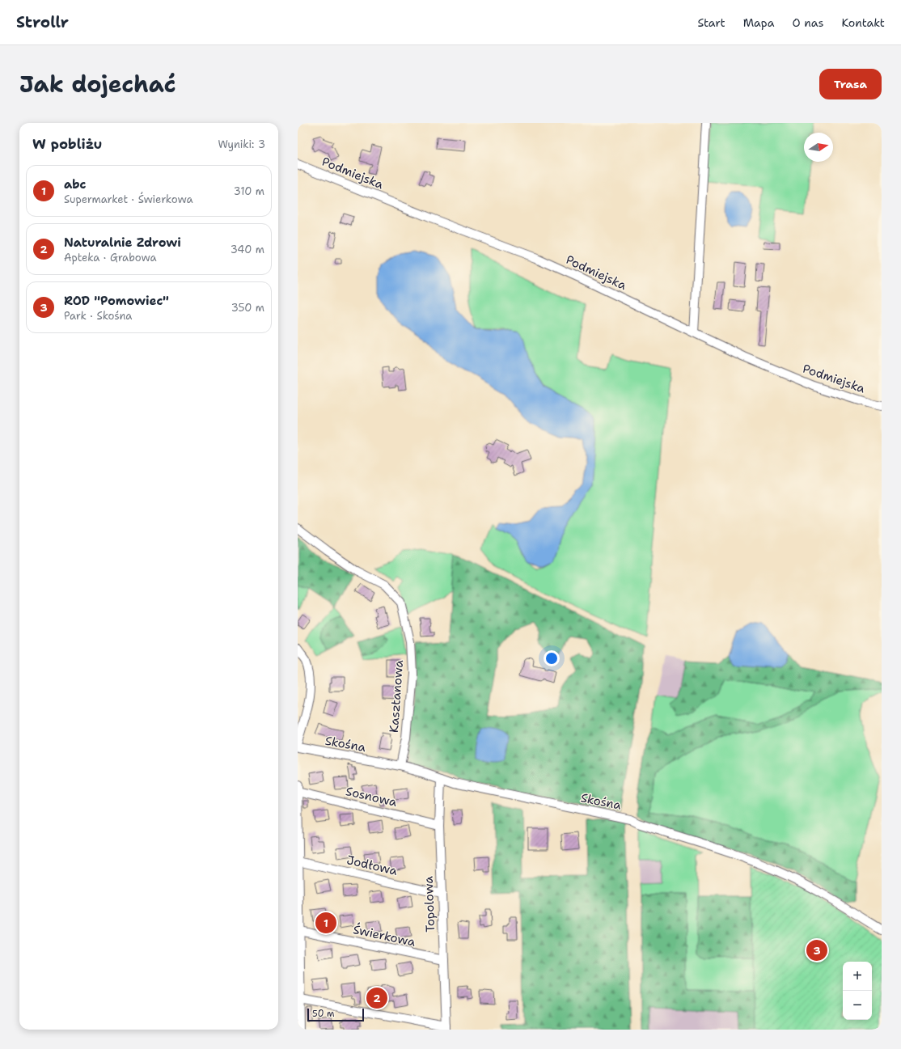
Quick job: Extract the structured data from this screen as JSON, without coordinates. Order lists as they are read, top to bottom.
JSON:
{
  "streets": {
    "street": [
      "Podmiejska",
      "Kasztanowa",
      "Skośna",
      "Sosnowa",
      "Jodłowa",
      "Topolowa",
      "Świerkowa"
    ]
  },
  "crossings": [
    ["Kasztanowa", "Skośna"],
    ["Skośna", "Topolowa"],
    ["Sosnowa", "Topolowa"],
    ["Jodłowa", "Topolowa"],
    ["Topolowa", "Świerkowa"]
  ],
  "scale_bar": "50 m",
  "north": "right",
  "page": {
    "header": "Strollr",
    "nav": [
      "Start",
      "Mapa",
      "O nas",
      "Kontakt"
    ],
    "title": "Jak dojechać",
    "buttons": "Trasa",
    "heading": ["W pobliżu", "Wyniki: 3"],
    "list": [
      {
        "mark": "1",
        "name": "abc",
        "note": "Supermarket · Świerkowa",
        "value": "310 m"
      },
      {
        "mark": "2",
        "name": "Naturalnie Zdrowi",
        "note": "Apteka · Grabowa",
        "value": "340 m"
      },
      {
        "mark": "3",
        "name": "ROD \"Pomowiec\"",
        "note": "Park · Skośna",
        "value": "350 m"
      }
    ],
    "pins": ["1", "3", "2"],
    "map_buttons": ["+", "−"],
    "scale": "50 m"
  }
}
